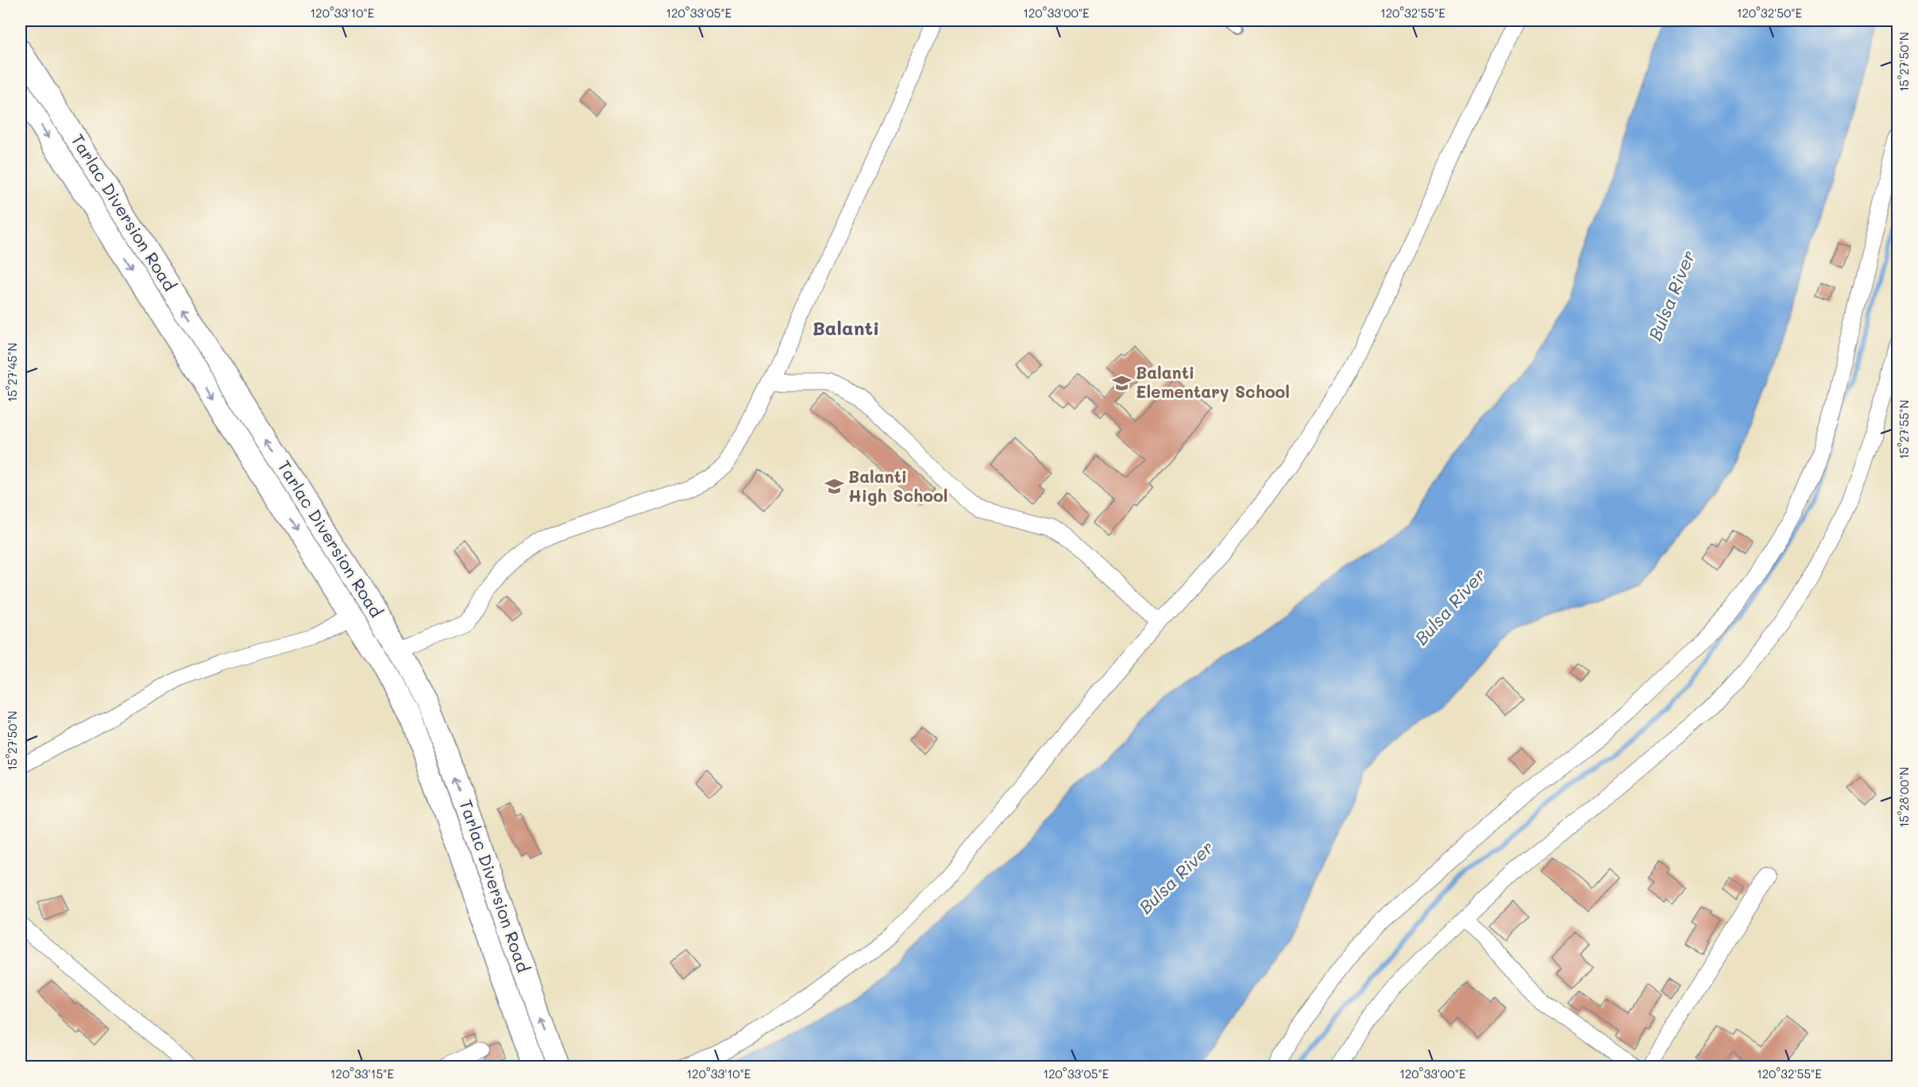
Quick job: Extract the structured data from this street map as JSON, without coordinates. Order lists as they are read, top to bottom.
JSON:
{
  "streets": {
    "main road": ["Tarlac Diversion Road"]
  },
  "districts": ["Balanti"],
  "water": ["Bulsa River"],
  "places": {
    "school or university": ["Balanti Elementary School", "Balanti High School"]
  },
  "coordinates": [
    "120°33'10\"E",
    "120°33'05\"E",
    "120°33'00\"E",
    "120°32'55\"E",
    "120°32'50\"E",
    "15°27'50\"N",
    "15°27'45\"N",
    "15°27'55\"N",
    "15°28'00\"N",
    "120°33'15\"E"
  ]
}
